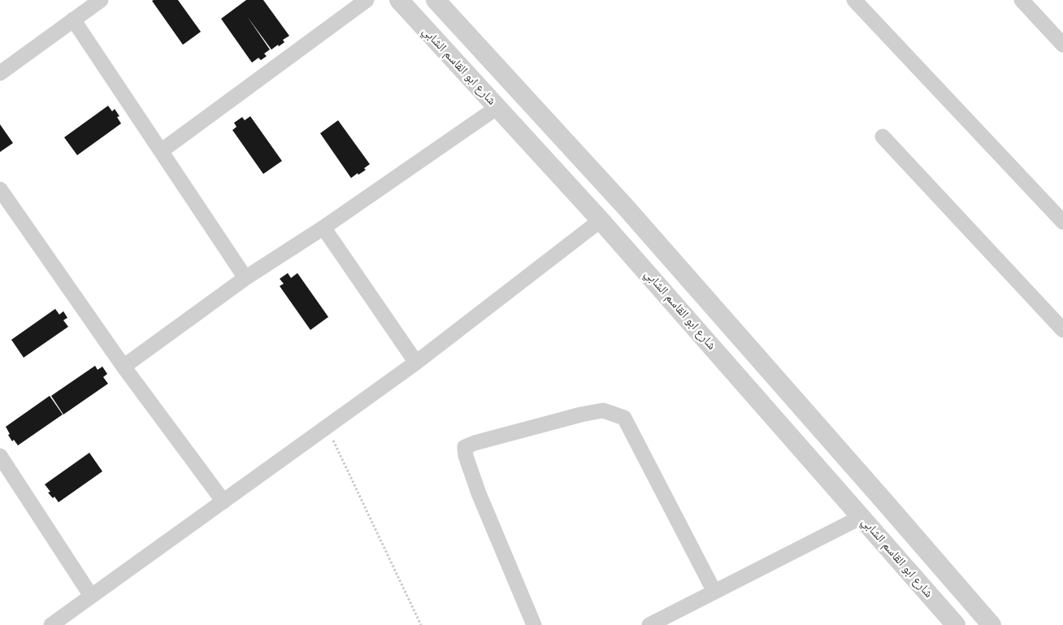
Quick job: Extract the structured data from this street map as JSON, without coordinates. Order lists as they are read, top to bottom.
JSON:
{
  "streets": {
    "street": ["شارع ابو القاسم الشابي"]
  }
}
